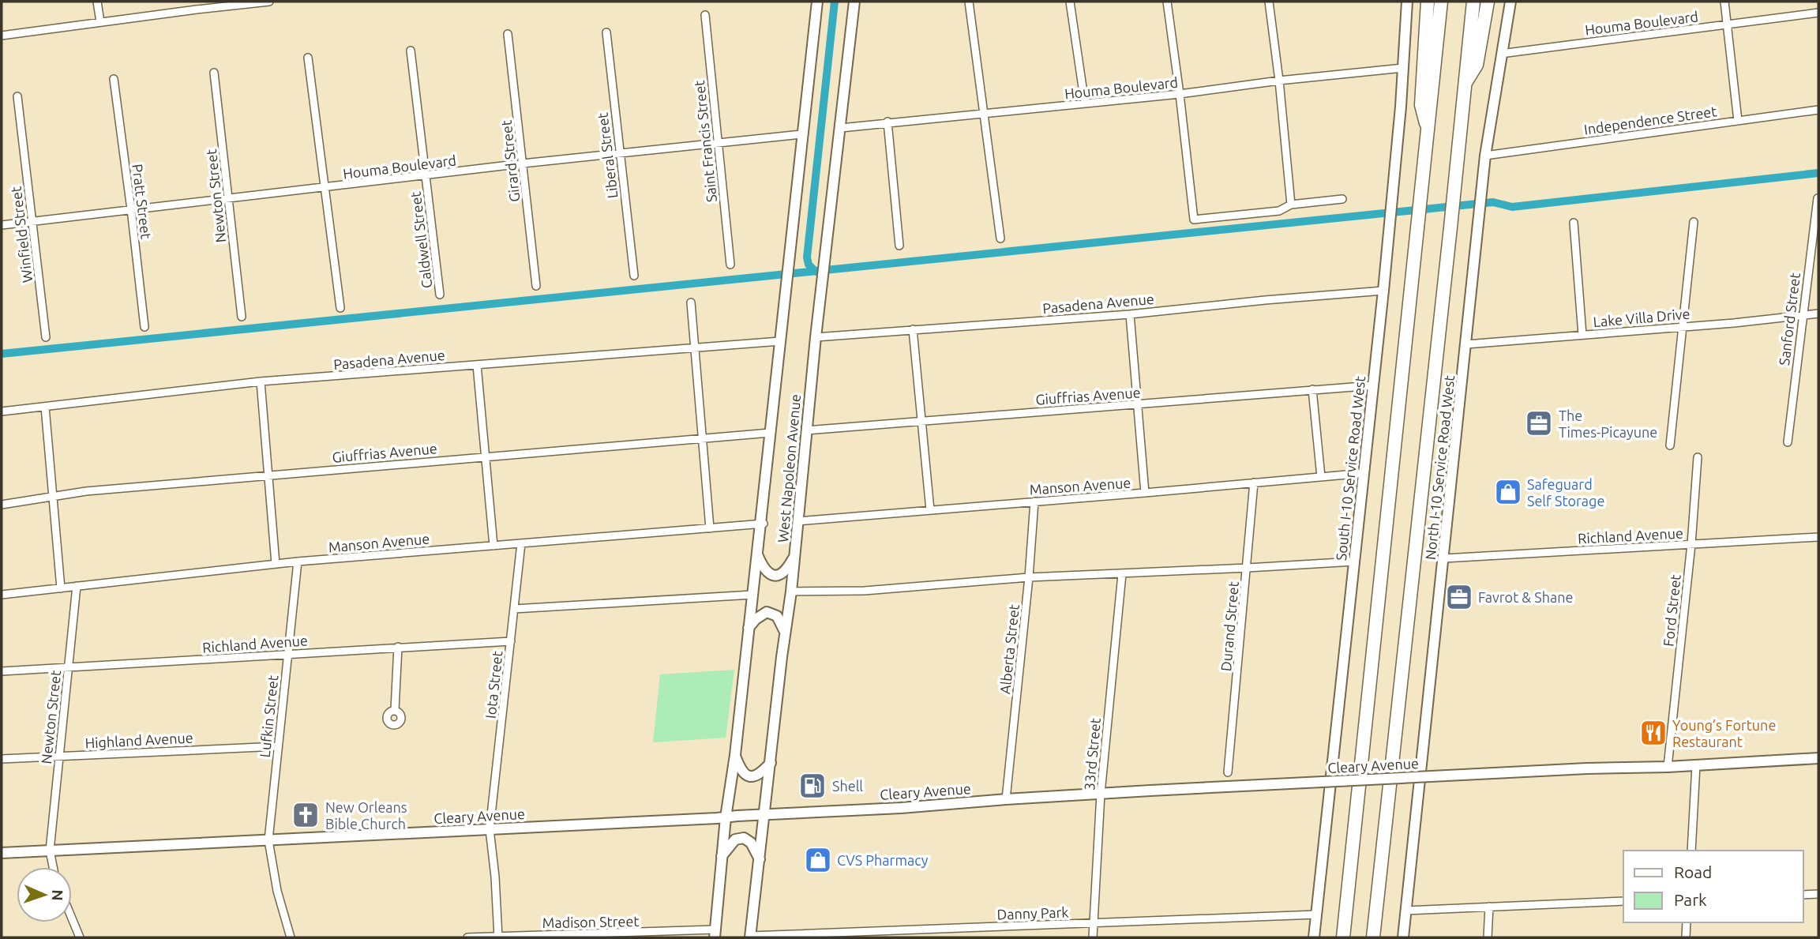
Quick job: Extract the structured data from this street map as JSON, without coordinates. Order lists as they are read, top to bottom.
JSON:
{
  "streets": {
    "street": [
      "Houma Boulevard",
      "Independence Street",
      "Saint Francis Street",
      "Liberal Street",
      "Girard Street",
      "Newton Street",
      "Pratt Street",
      "Winfield Street",
      "Caldwell Street",
      "Pasadena Avenue",
      "Lake Villa Drive",
      "Sanford Street",
      "Giuffrias Avenue",
      "North I-10 Service Road West",
      "West Napoleon Avenue",
      "South I-10 Service Road West",
      "Manson Avenue",
      "Richland Avenue",
      "Ford Street",
      "Durand Street",
      "Alberta Street",
      "Iota Street",
      "Lufkin Street",
      "Highland Avenue",
      "33rd Street",
      "Cleary Avenue",
      "Danny Park",
      "Madison Street"
    ]
  },
  "crossings": [
    ["Houma Boulevard", "Saint Francis Street"],
    ["Houma Boulevard", "Liberal Street"],
    ["Houma Boulevard", "Girard Street"],
    ["Houma Boulevard", "Newton Street"],
    ["Houma Boulevard", "Pratt Street"],
    ["Houma Boulevard", "Winfield Street"],
    ["Houma Boulevard", "Caldwell Street"],
    ["Houma Boulevard", "North I-10 Service Road West"],
    ["Houma Boulevard", "West Napoleon Avenue"],
    ["Houma Boulevard", "South I-10 Service Road West"],
    ["Independence Street", "North I-10 Service Road West"],
    ["Newton Street", "Manson Avenue"],
    ["Newton Street", "Richland Avenue"],
    ["Newton Street", "Highland Avenue"],
    ["Newton Street", "Cleary Avenue"],
    ["Pasadena Avenue", "West Napoleon Avenue"],
    ["Pasadena Avenue", "South I-10 Service Road West"],
    ["Lake Villa Drive", "Sanford Street"],
    ["Lake Villa Drive", "North I-10 Service Road West"],
    ["Giuffrias Avenue", "West Napoleon Avenue"],
    ["Giuffrias Avenue", "South I-10 Service Road West"],
    ["North I-10 Service Road West", "Richland Avenue"],
    ["West Napoleon Avenue", "Manson Avenue"],
    ["West Napoleon Avenue", "Cleary Avenue"],
    ["West Napoleon Avenue", "Danny Park"],
    ["West Napoleon Avenue", "Madison Street"],
    ["South I-10 Service Road West", "Manson Avenue"],
    ["South I-10 Service Road West", "Danny Park"],
    ["Manson Avenue", "Durand Street"],
    ["Manson Avenue", "Alberta Street"],
    ["Manson Avenue", "Iota Street"],
    ["Manson Avenue", "Lufkin Street"],
    ["Richland Avenue", "Ford Street"],
    ["Richland Avenue", "Iota Street"],
    ["Richland Avenue", "Lufkin Street"],
    ["Ford Street", "Cleary Avenue"],
    ["Alberta Street", "Cleary Avenue"],
    ["Iota Street", "Cleary Avenue"],
    ["Iota Street", "Madison Street"],
    ["Lufkin Street", "Highland Avenue"],
    ["Lufkin Street", "Cleary Avenue"],
    ["33rd Street", "Cleary Avenue"],
    ["33rd Street", "Danny Park"]
  ],
  "places": {
    "office": ["The Times-Picayune", "Favrot & Shane"],
    "shop": ["Safeguard Self Storage", "CVS Pharmacy"],
    "restaurant": ["Young’s Fortune Restaurant"],
    "fuel station": ["Shell"],
    "church": ["New Orleans Bible Church"]
  },
  "legend": ["Road", "Park"],
  "north": "right"
}
